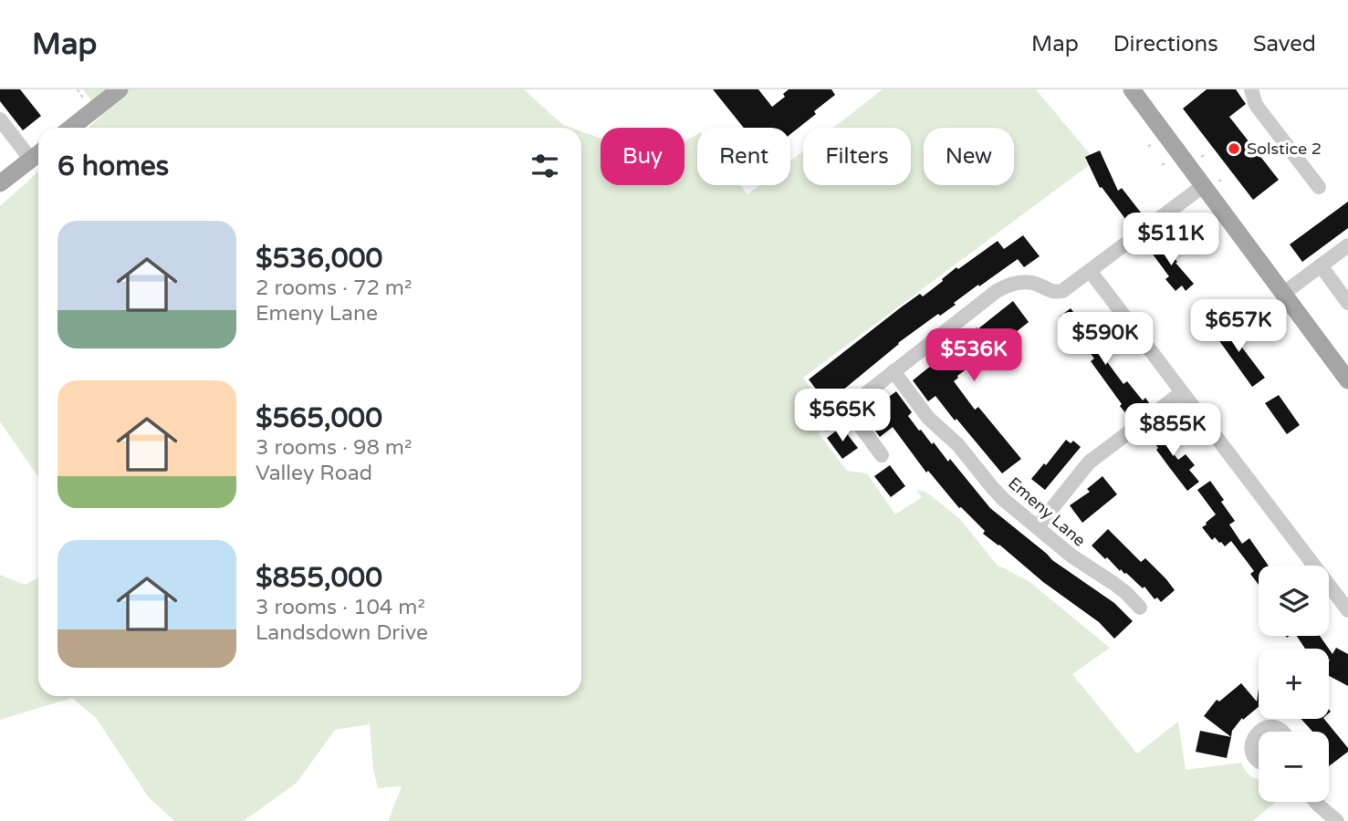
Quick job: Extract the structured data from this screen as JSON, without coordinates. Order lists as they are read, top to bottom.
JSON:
{
  "streets": {
    "street": ["Emeny Lane"]
  },
  "places": ["Solstice 2"],
  "page": {
    "header": "Map",
    "nav": ["Map", "Directions", "Saved"],
    "chip": [
      "Buy",
      "Rent",
      "Filters",
      "New"
    ],
    "heading": "6 homes",
    "list": [
      {
        "name": "$536,000",
        "note": "2 rooms · 72 m² · Emeny Lane"
      },
      {
        "name": "$565,000",
        "note": "3 rooms · 98 m² · Valley Road"
      },
      {
        "name": "$855,000",
        "note": "3 rooms · 104 m² · Landsdown Drive"
      }
    ],
    "price": [
      "$511K",
      "$657K",
      "$590K",
      "$536K",
      "$565K",
      "$855K"
    ],
    "map_buttons": ["+", "−"]
  }
}
